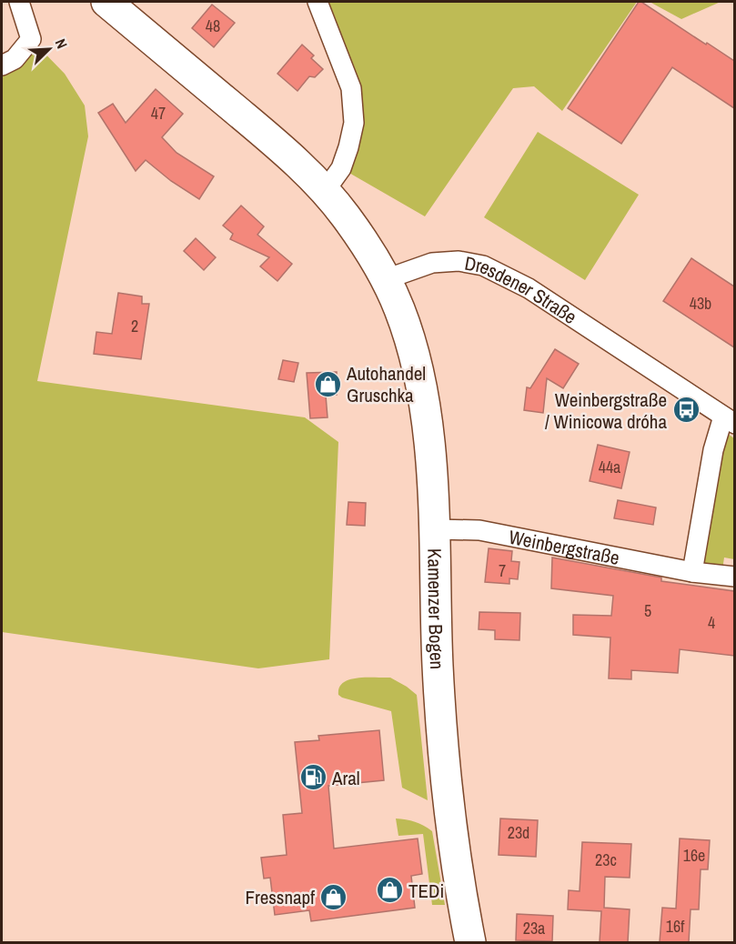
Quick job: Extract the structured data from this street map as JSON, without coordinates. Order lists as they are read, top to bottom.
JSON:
{
  "streets": {
    "main road": ["Kamenzer Bogen"],
    "street": ["Dresdener Straße", "Weinbergstraße"]
  },
  "crossings": [
    ["Dresdener Straße", "Kamenzer Bogen"],
    ["Weinbergstraße", "Kamenzer Bogen"]
  ],
  "places": {
    "shop": ["Autohandel Gruschka", "TEDi", "Fressnapf"],
    "bus stop": ["Weinbergstraße / Winicowa dróha"],
    "fuel station": ["Aral"]
  },
  "house_numbers": [
    "48",
    "47",
    "43b",
    "2",
    "44a",
    "7",
    "5",
    "4",
    "23d",
    "16e",
    "23c",
    "16f",
    "23a"
  ],
  "north": "top right"
}
